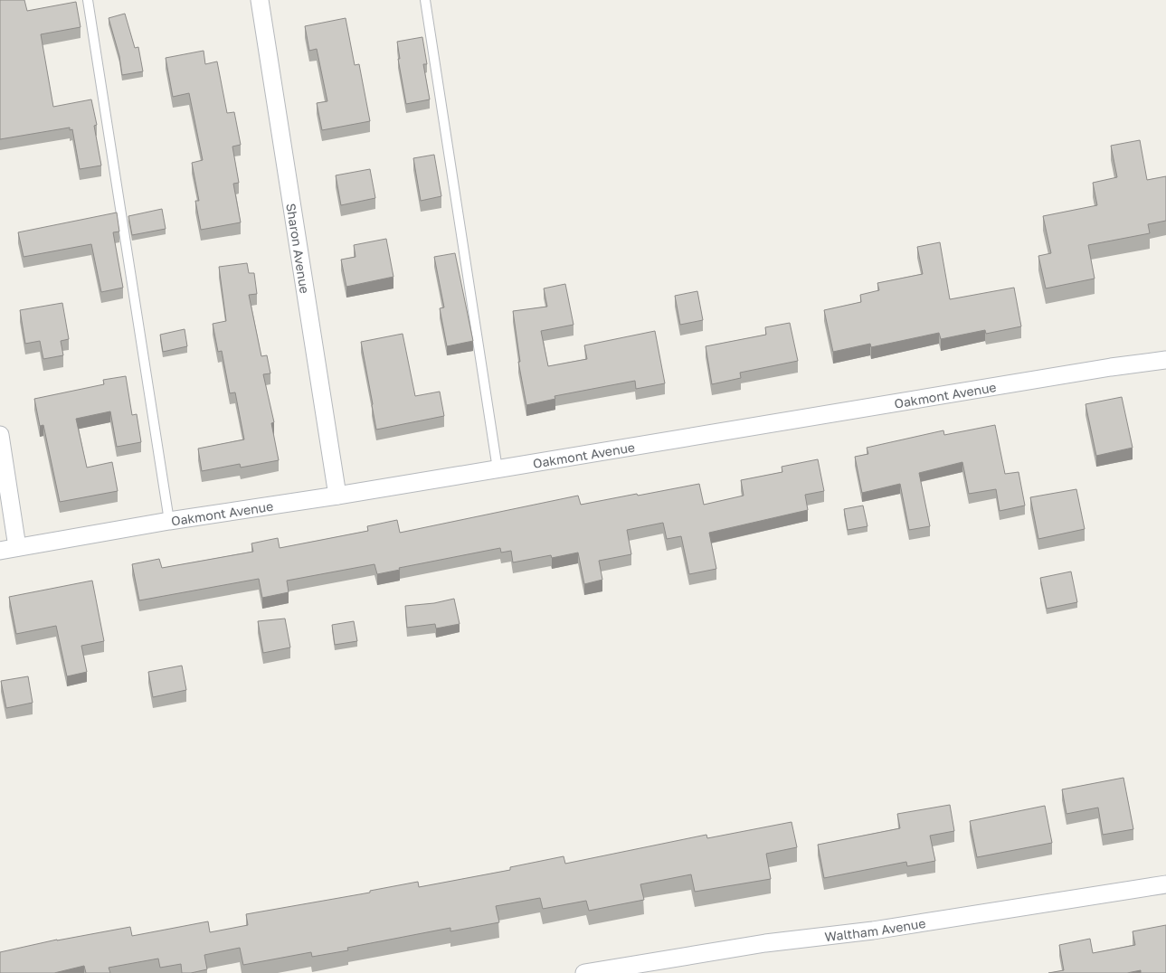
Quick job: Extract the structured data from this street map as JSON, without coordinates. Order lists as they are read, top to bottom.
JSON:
{
  "streets": {
    "street": ["Sharon Avenue", "Oakmont Avenue", "Waltham Avenue"]
  },
  "crossings": [
    ["Sharon Avenue", "Oakmont Avenue"]
  ]
}
